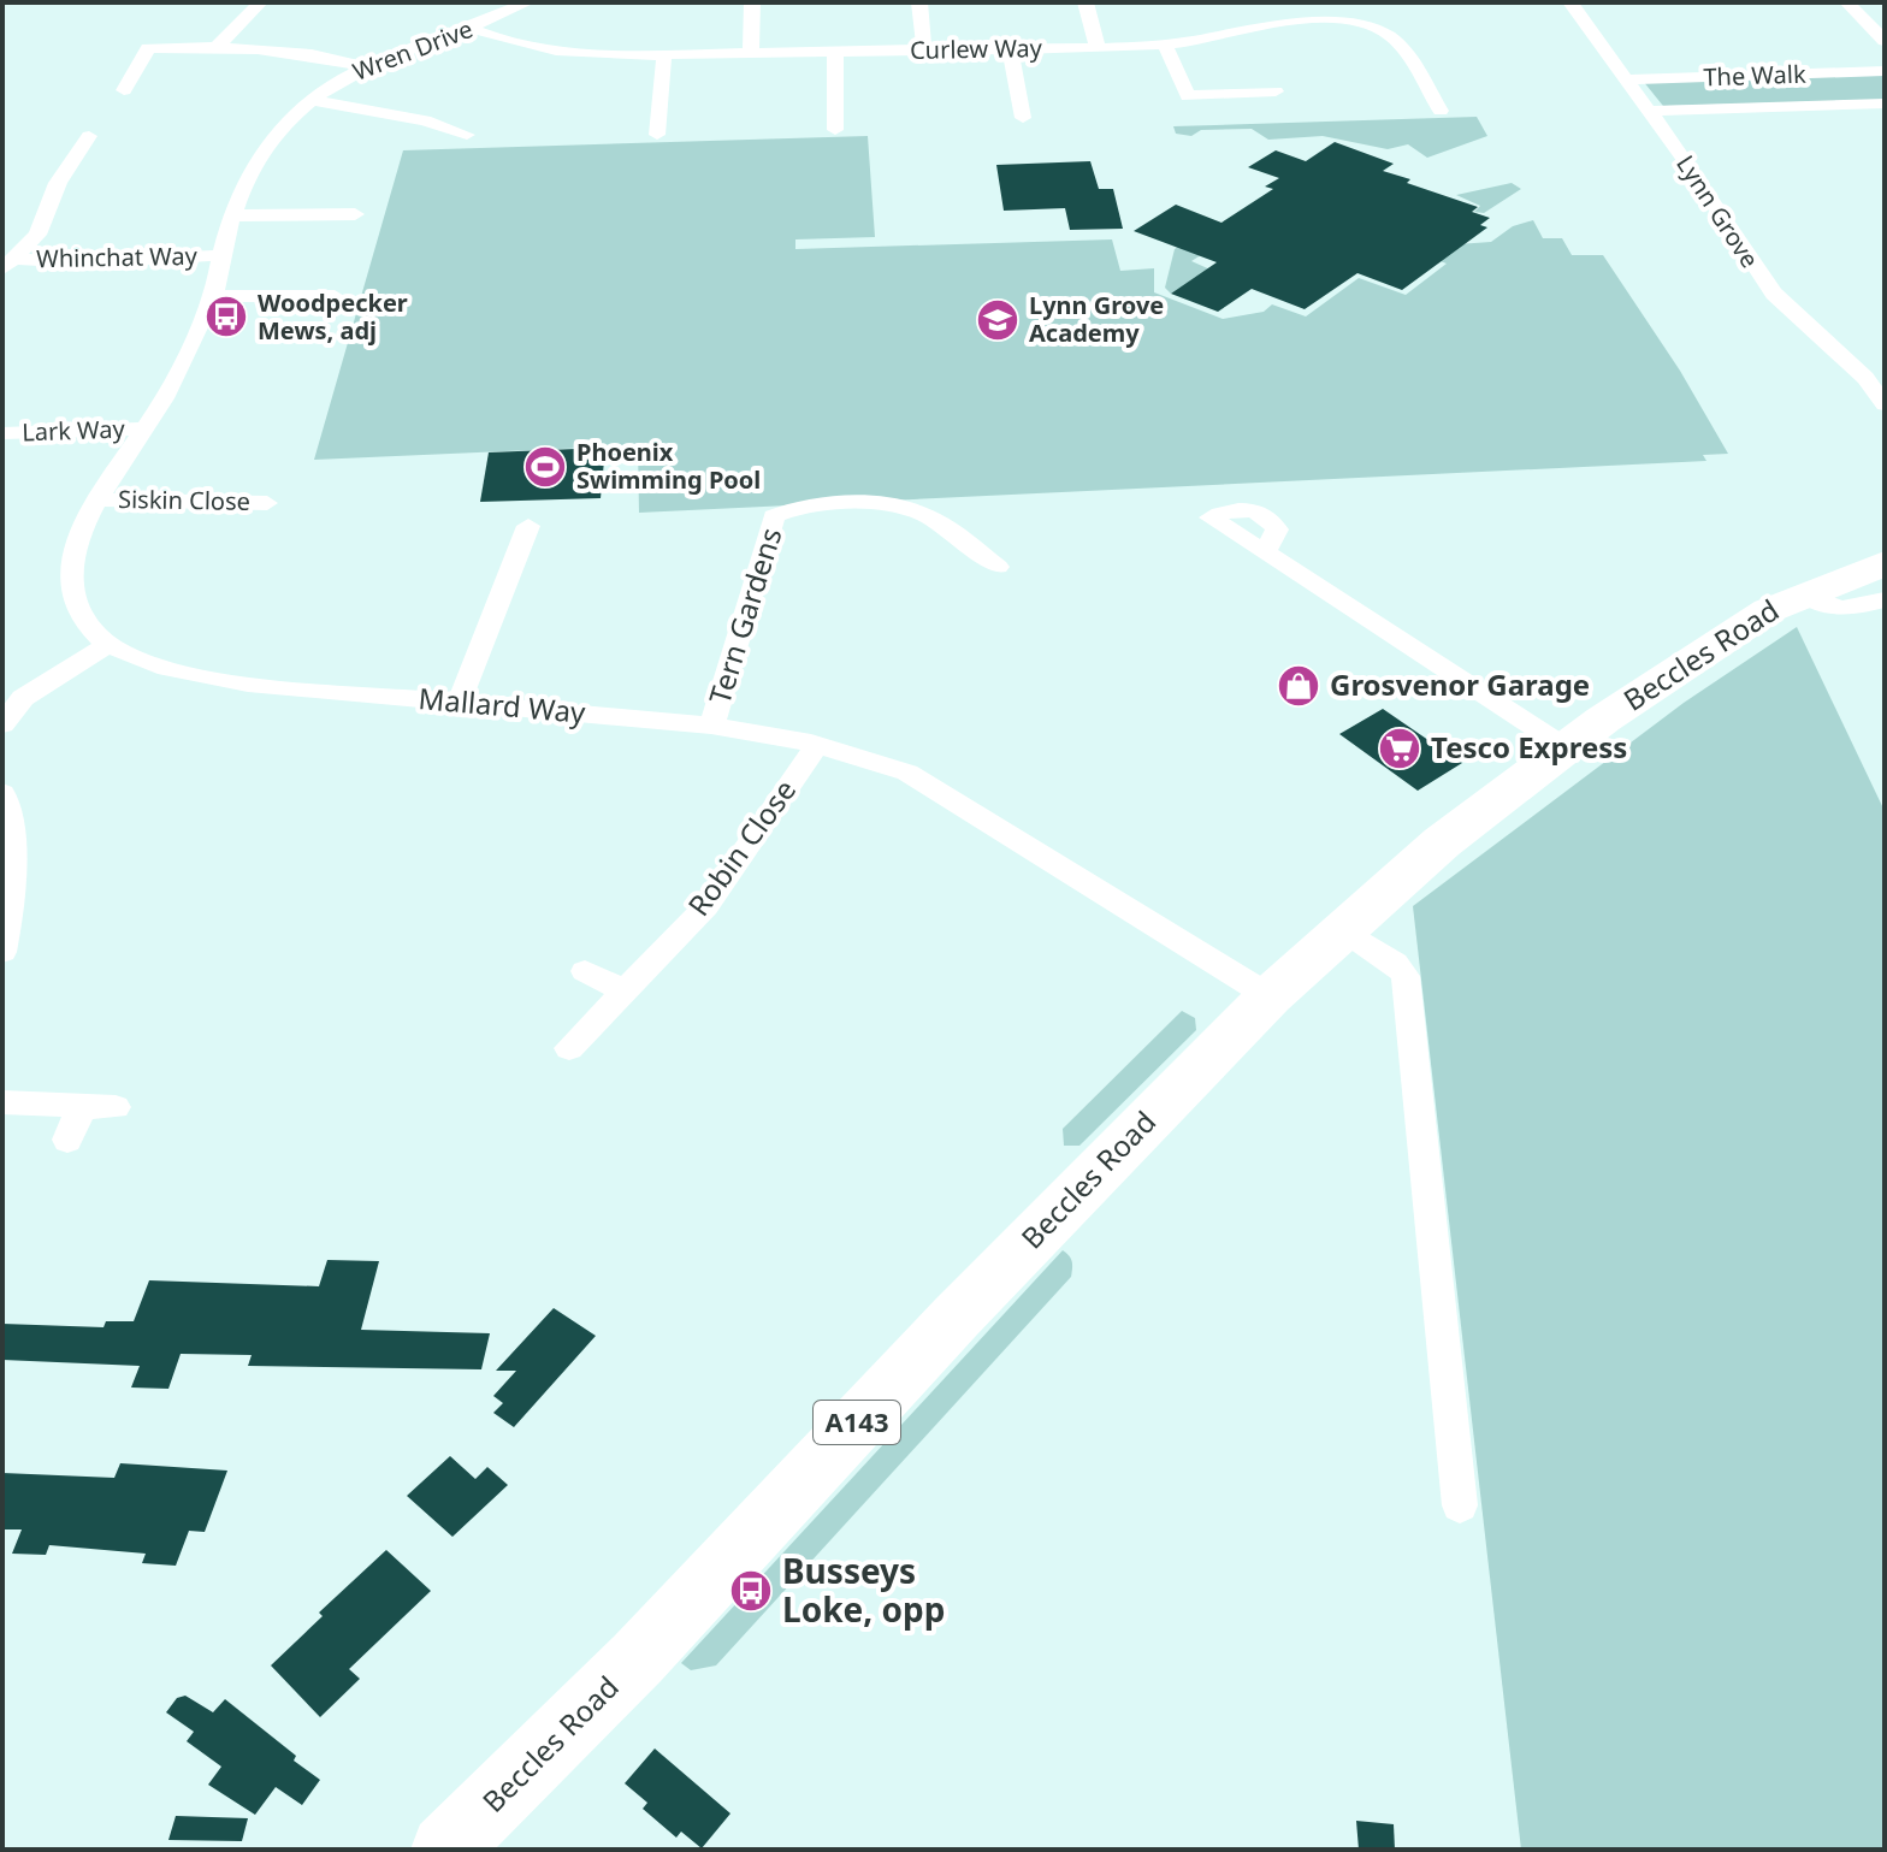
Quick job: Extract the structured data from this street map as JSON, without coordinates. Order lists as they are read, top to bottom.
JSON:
{
  "streets": {
    "highway": ["Beccles Road", "A143"],
    "street": [
      "Curlew Way",
      "Wren Drive",
      "The Walk",
      "Lynn Grove",
      "Whinchat Way",
      "Lark Way",
      "Siskin Close",
      "Tern Gardens",
      "Mallard Way",
      "Robin Close"
    ]
  },
  "crossings": [
    ["Curlew Way", "Wren Drive"],
    ["Wren Drive", "Whinchat Way"],
    ["Wren Drive", "Mallard Way"],
    ["The Walk", "Lynn Grove"],
    ["Whinchat Way", "Mallard Way"],
    ["Lark Way", "Mallard Way"],
    ["Siskin Close", "Mallard Way"],
    ["Tern Gardens", "Mallard Way"],
    ["Beccles Road", "Mallard Way"],
    ["Mallard Way", "Robin Close"]
  ],
  "places": {
    "bus stop": ["Woodpecker Mews, adj", "Busseys Loke, opp"],
    "school or university": ["Lynn Grove Academy"],
    "sports": ["Phoenix Swimming Pool"],
    "shop": ["Grosvenor Garage"],
    "supermarket": ["Tesco Express"]
  }
}
